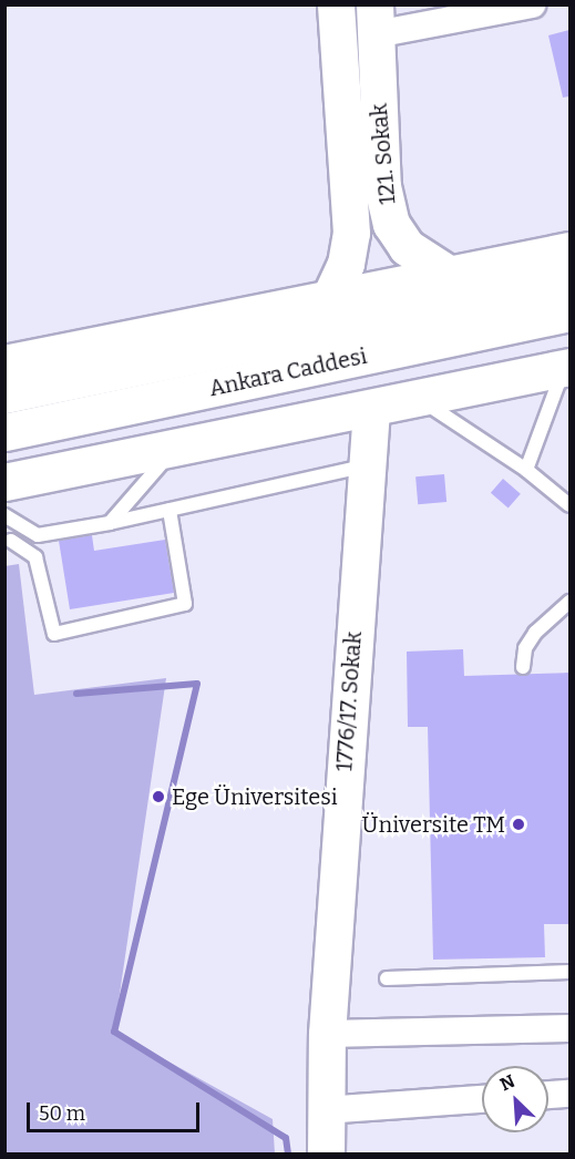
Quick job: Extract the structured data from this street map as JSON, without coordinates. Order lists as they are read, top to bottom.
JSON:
{
  "streets": {
    "main road": ["121. Sokak", "Ankara Caddesi", "1776/17. Sokak"]
  },
  "places": ["Ege Üniversitesi", "Üniversite TM"],
  "scale_bar": "50 m",
  "north": "top left"
}
